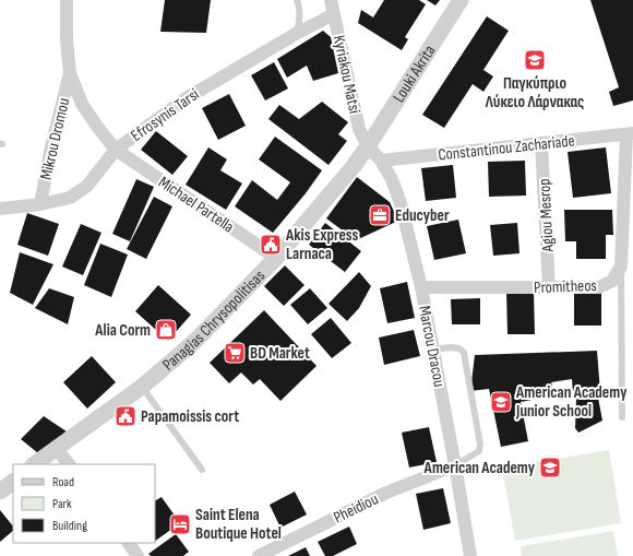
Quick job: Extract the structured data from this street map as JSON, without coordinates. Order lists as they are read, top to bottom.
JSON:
{
  "streets": {
    "street": [
      "Louki Akrita",
      "Kyriakou Matsi",
      "Efrosynis Tarsi",
      "Mikrou Dromou",
      "Constantinou Zachariade",
      "Michael Partella",
      "Agiou Mesrop",
      "Promitheos",
      "Panagias Chrysopolitisas",
      "Marcou Dracou",
      "Pheidiou"
    ]
  },
  "crossings": [
    ["Louki Akrita", "Kyriakou Matsi"],
    ["Louki Akrita", "Panagias Chrysopolitisas"],
    ["Louki Akrita", "Marcou Dracou"],
    ["Kyriakou Matsi", "Efrosynis Tarsi"],
    ["Kyriakou Matsi", "Panagias Chrysopolitisas"],
    ["Kyriakou Matsi", "Marcou Dracou"],
    ["Efrosynis Tarsi", "Mikrou Dromou"],
    ["Efrosynis Tarsi", "Michael Partella"],
    ["Mikrou Dromou", "Michael Partella"],
    ["Constantinou Zachariade", "Agiou Mesrop"],
    ["Constantinou Zachariade", "Marcou Dracou"],
    ["Michael Partella", "Panagias Chrysopolitisas"],
    ["Agiou Mesrop", "Promitheos"],
    ["Promitheos", "Marcou Dracou"],
    ["Panagias Chrysopolitisas", "Marcou Dracou"],
    ["Marcou Dracou", "Pheidiou"]
  ],
  "places": {
    "school or university": ["Παγκύπριο Λύκειο Λάρνακας", "American Academy Junior School", "American Academy"],
    "office": ["Educyber"],
    "public building": ["Akis Express Larnaca", "Papamoissis cort"],
    "shop": ["Alia Corm"],
    "supermarket": ["BD Market"],
    "hotel": ["Saint Elena Boutique Hotel"]
  },
  "legend": ["Road", "Park", "Building"]
}
